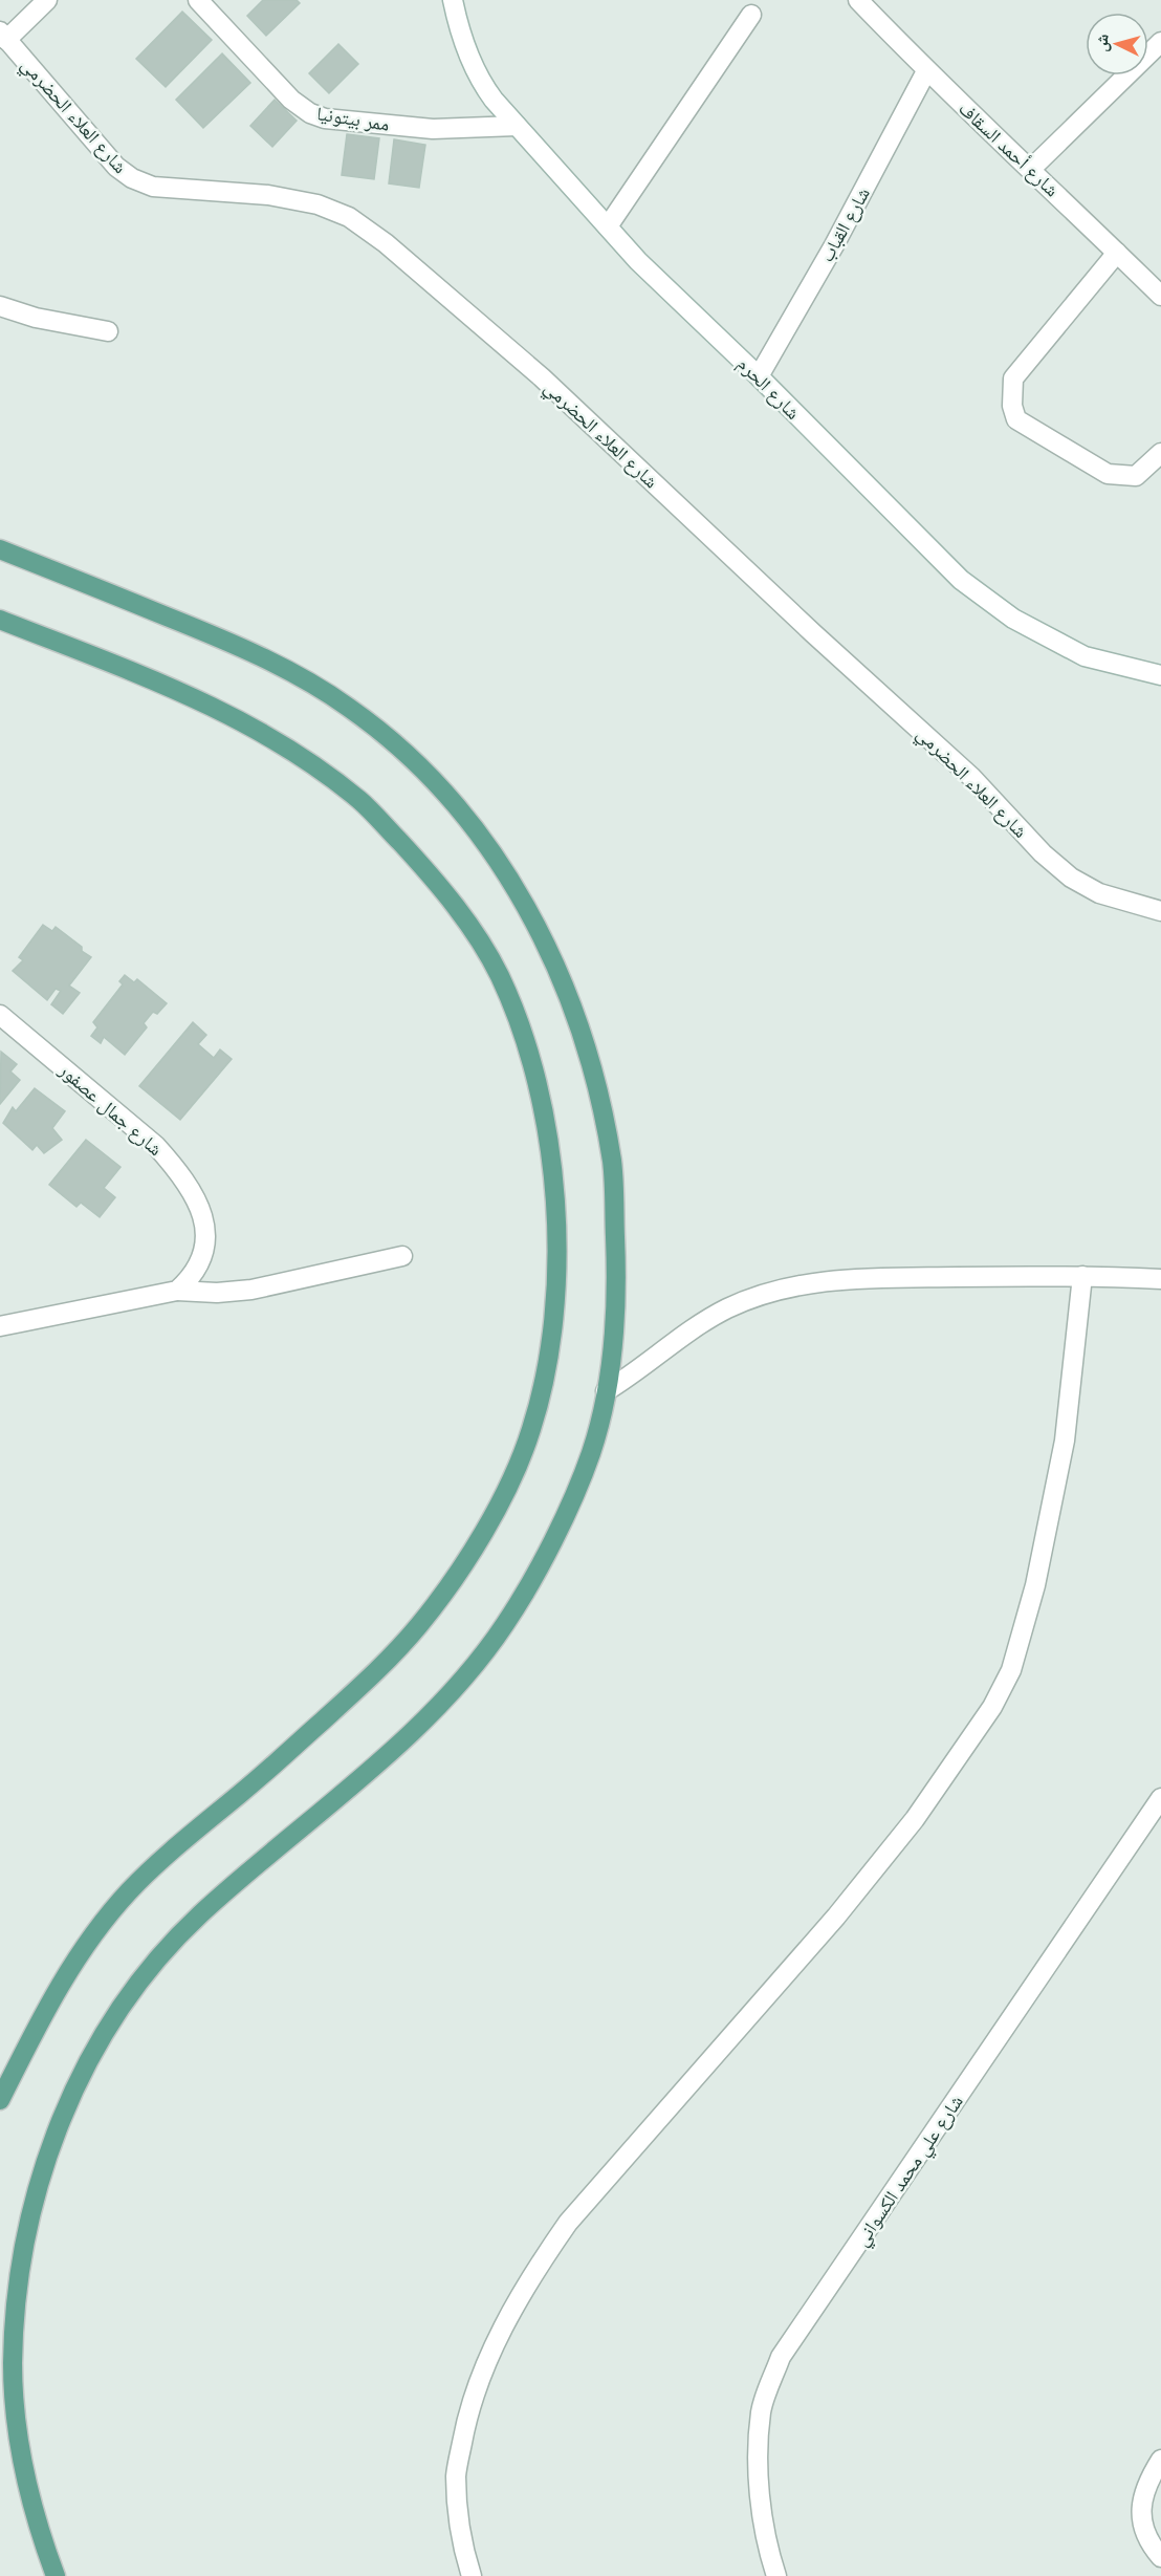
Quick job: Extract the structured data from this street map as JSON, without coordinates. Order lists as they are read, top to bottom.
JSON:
{
  "streets": {
    "street": [
      "شارع العلاء الحضرمي",
      "ممر بيتونيا",
      "شارع أحمد السقاف",
      "شارع القباب",
      "شارع الحرم",
      "شارع جمال عصفور",
      "شارع علي محمد الكسواني"
    ]
  },
  "crossings": [
    ["ممر بيتونيا", "شارع الحرم"],
    ["شارع أحمد السقاف", "شارع القباب"],
    ["شارع القباب", "شارع الحرم"]
  ],
  "north": "left"
}
